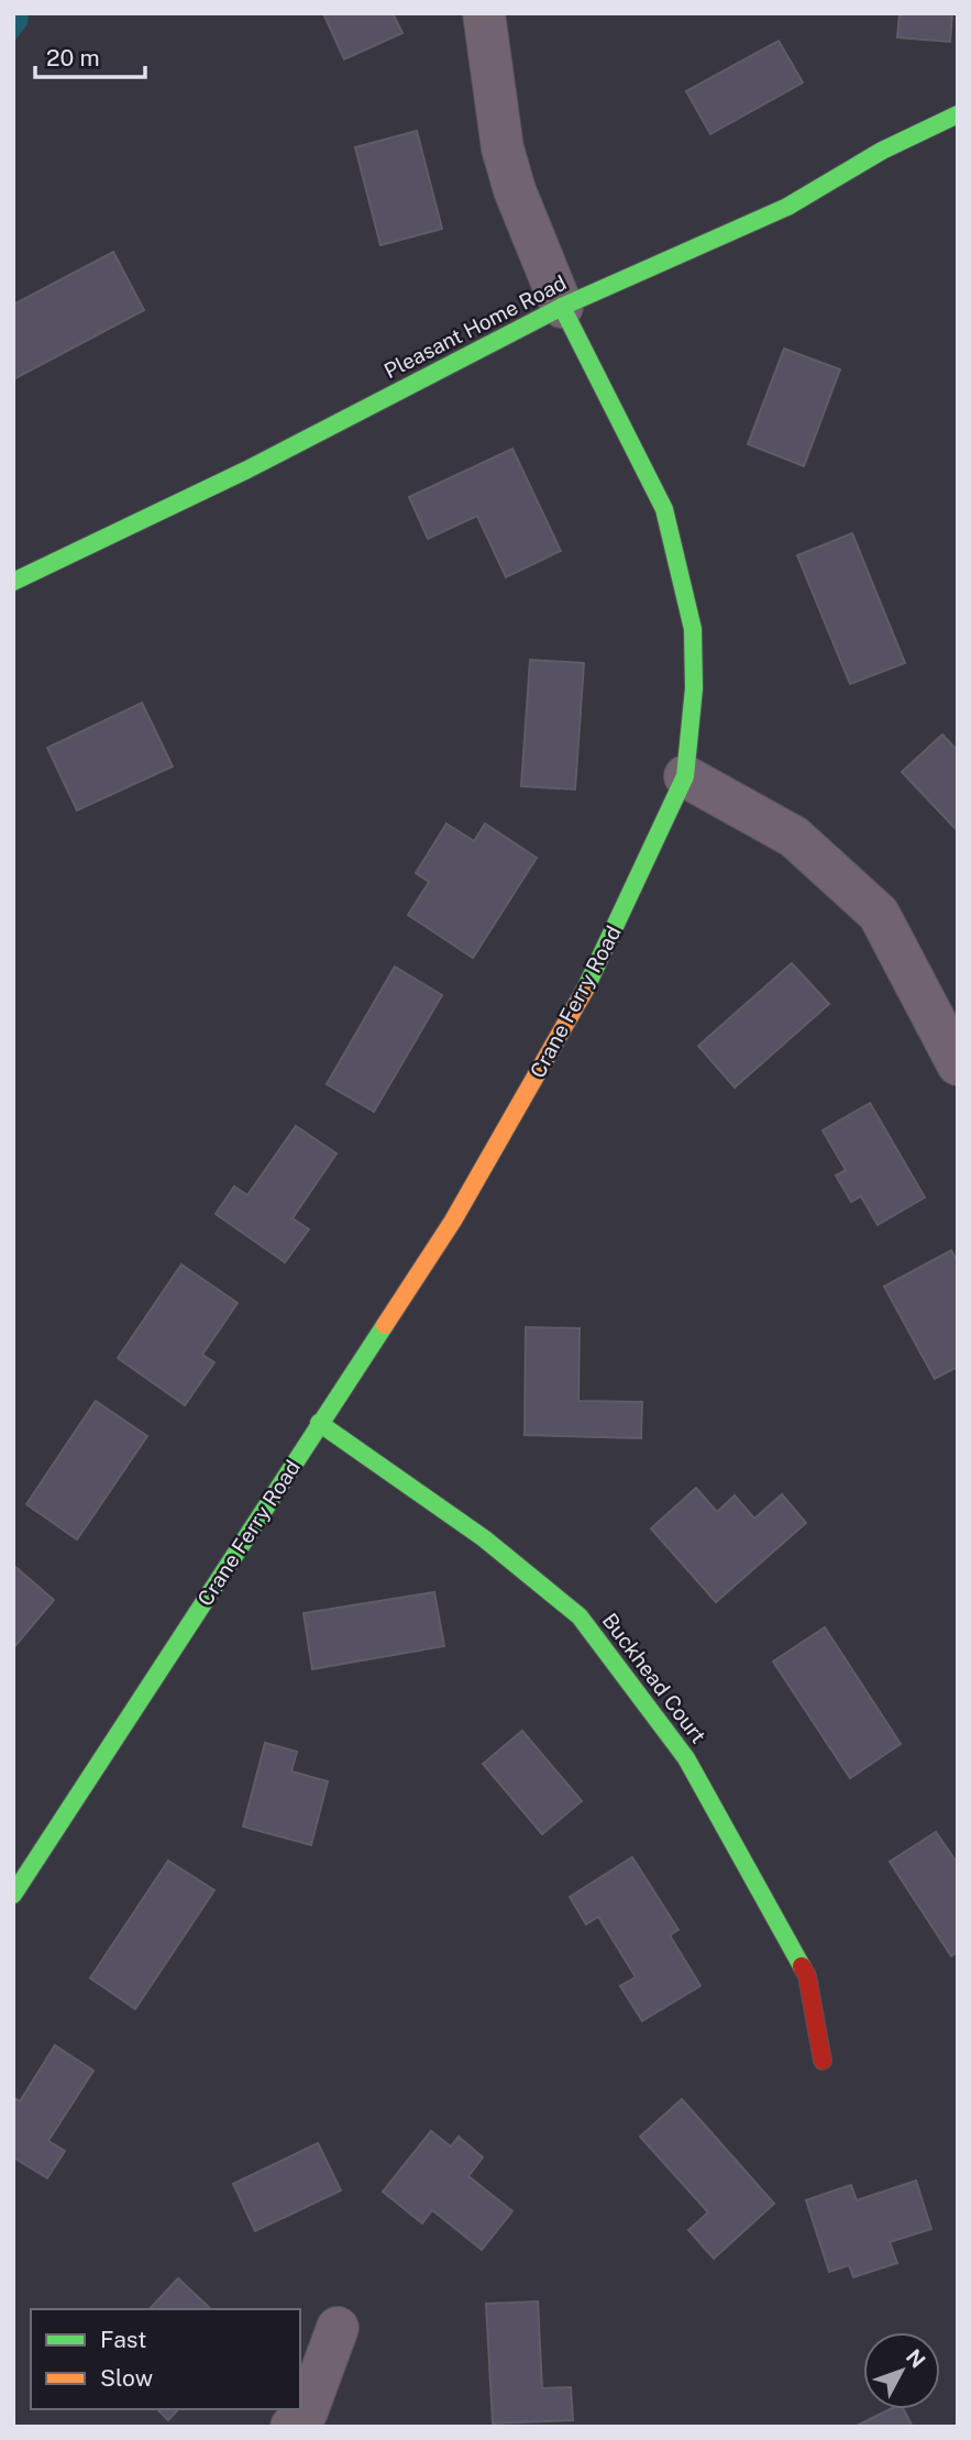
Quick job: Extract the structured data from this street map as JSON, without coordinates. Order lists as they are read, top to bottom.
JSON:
{
  "streets": {
    "street": ["Pleasant Home Road", "Crane Ferry Road", "Buckhead Court"]
  },
  "crossings": [
    ["Pleasant Home Road", "Crane Ferry Road"],
    ["Crane Ferry Road", "Buckhead Court"]
  ],
  "legend": ["Fast", "Slow"],
  "scale_bar": "20 m",
  "north": "top right"
}
